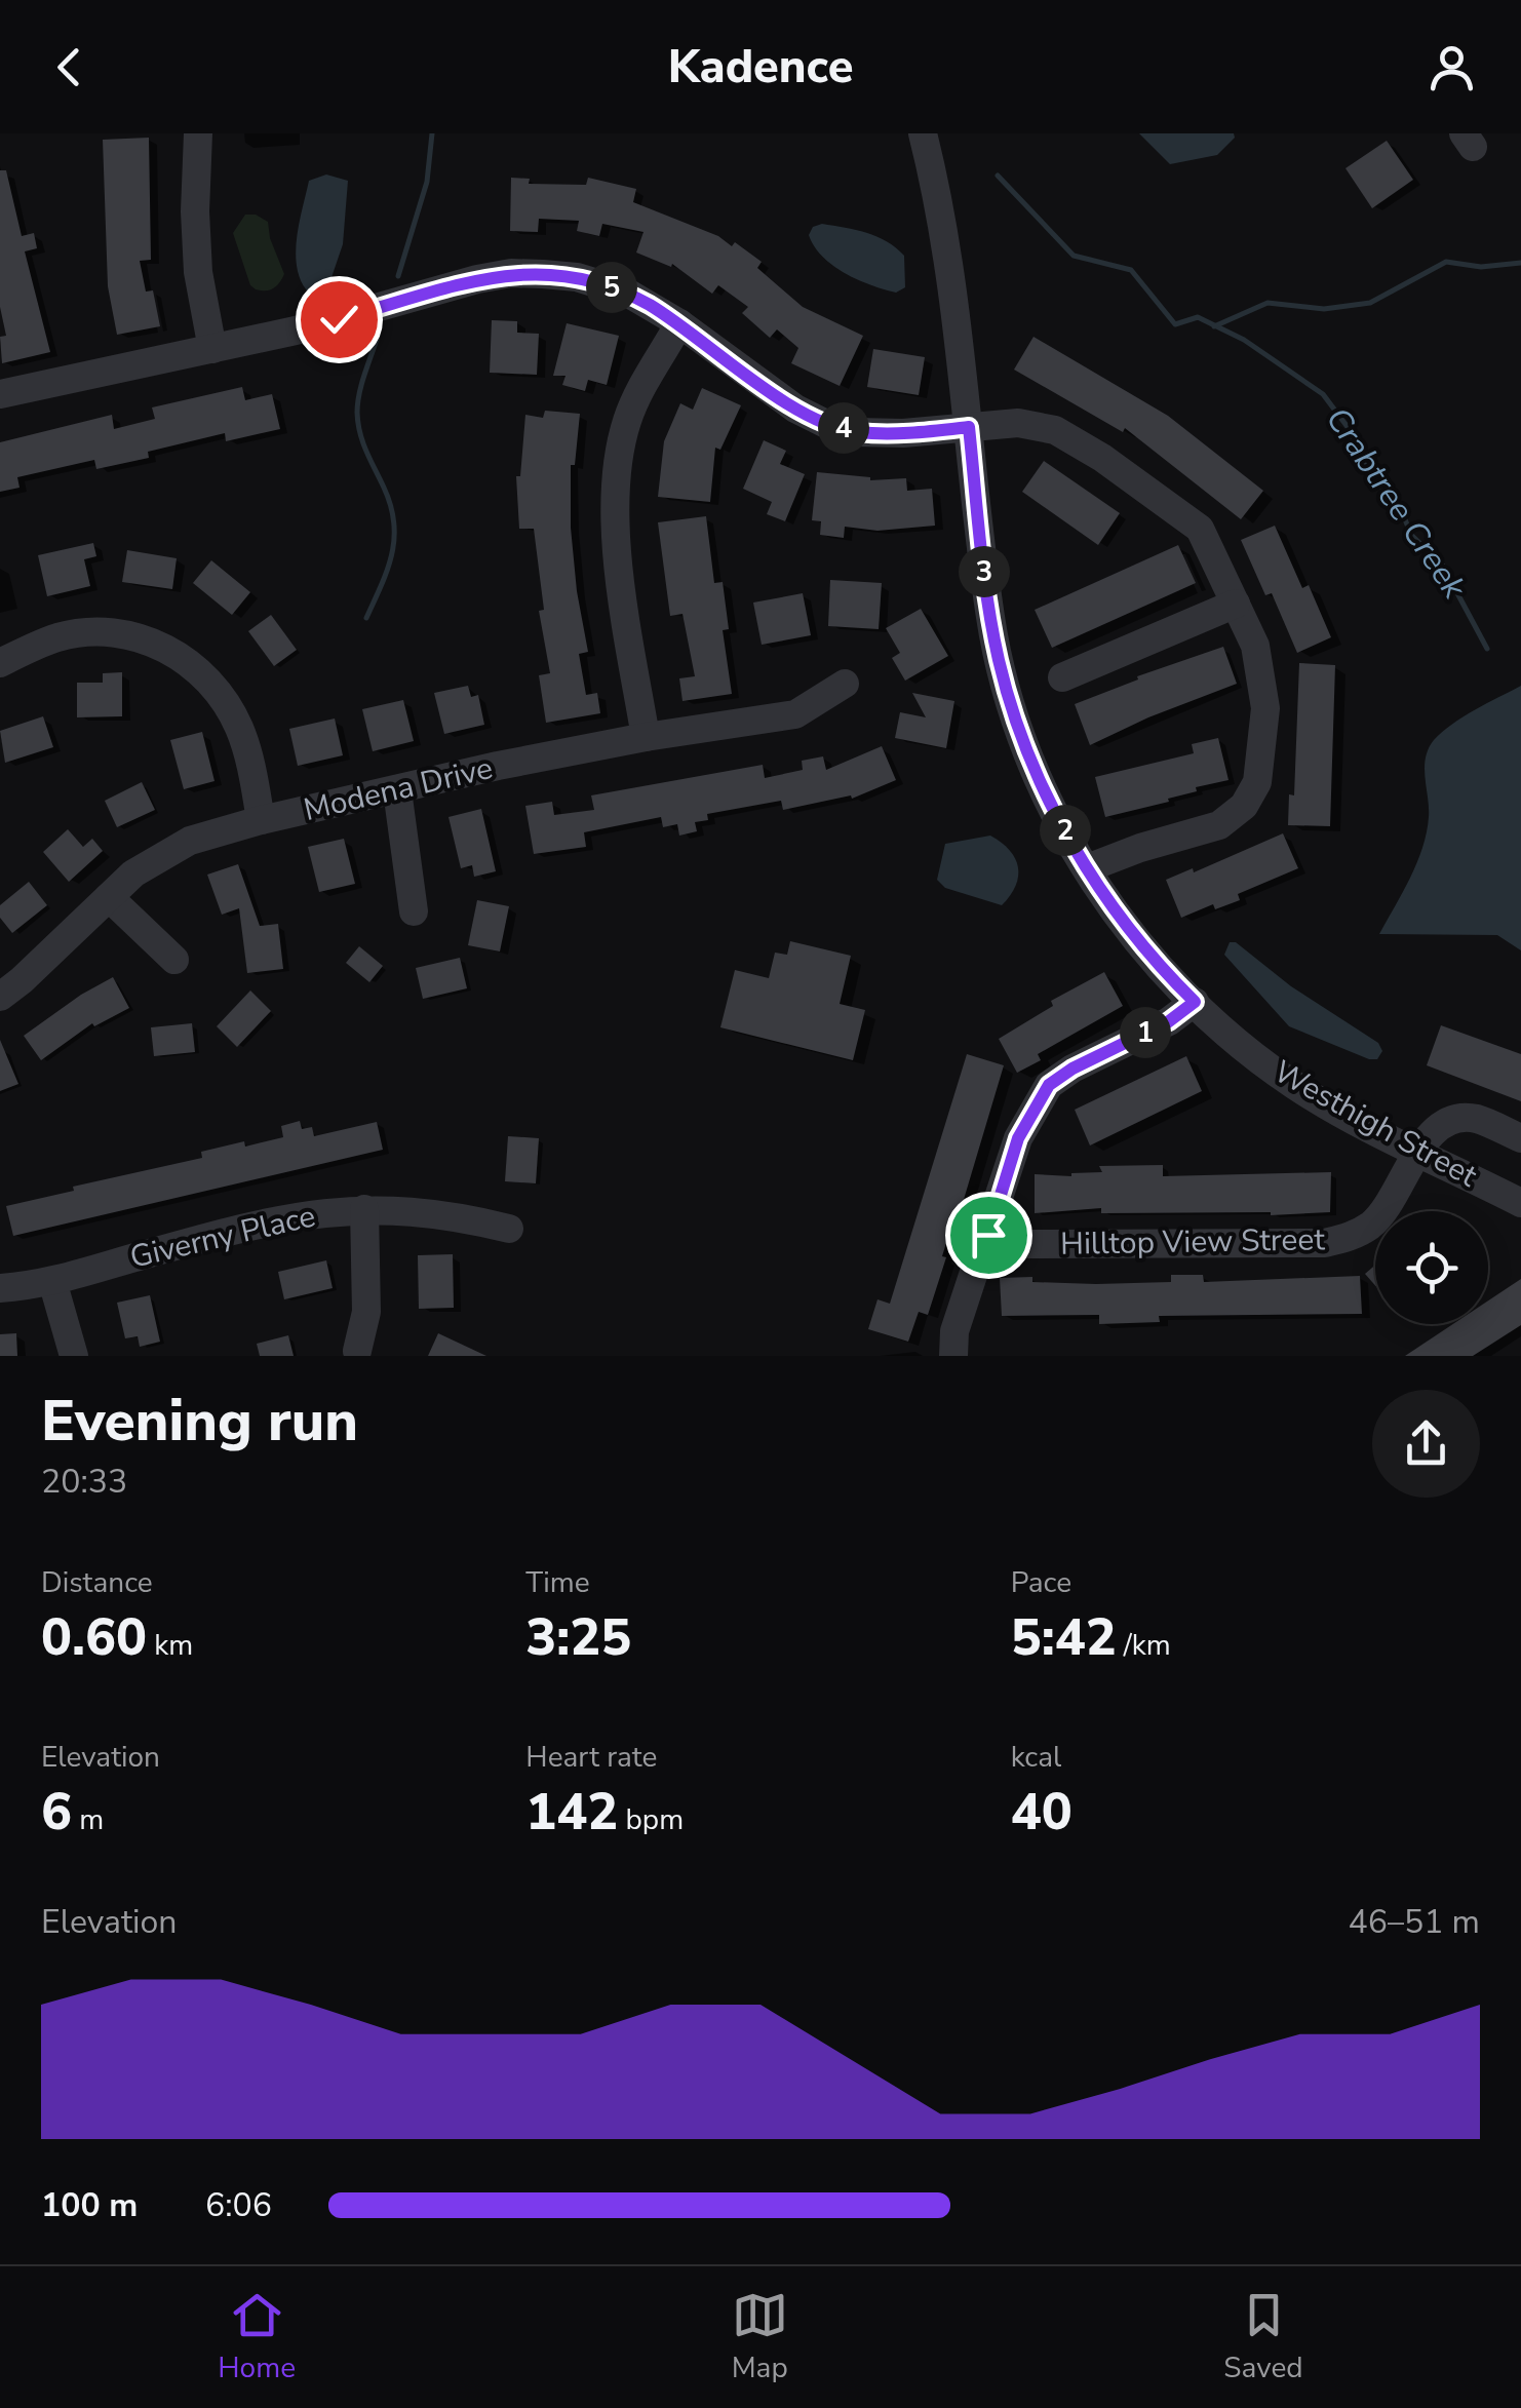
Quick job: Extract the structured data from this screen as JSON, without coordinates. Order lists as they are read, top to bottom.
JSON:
{
  "streets": {
    "street": [
      "Modena Drive",
      "Westhigh Street",
      "Giverny Place",
      "Hilltop View Street"
    ]
  },
  "crossings": [
    ["Westhigh Street", "Hilltop View Street"]
  ],
  "water": ["Crabtree Creek"],
  "page": {
    "header": "Kadence",
    "pins": [
      "5",
      "4",
      "3",
      "2",
      "1"
    ],
    "heading": ["Evening run", "20:33"],
    "stats": [
      ["Distance", "0.60 km"],
      ["Time", "3:25"],
      ["Pace", "5:42 /km"],
      ["Elevation", "6 m"],
      ["Heart rate", "142 bpm"],
      ["kcal", "40"]
    ],
    "chart": ["Elevation", "46–51 m"],
    "list": [
      {
        "name": "100 m",
        "note": "6:06"
      }
    ],
    "tabs": ["Home", "Map", "Saved"]
  }
}
